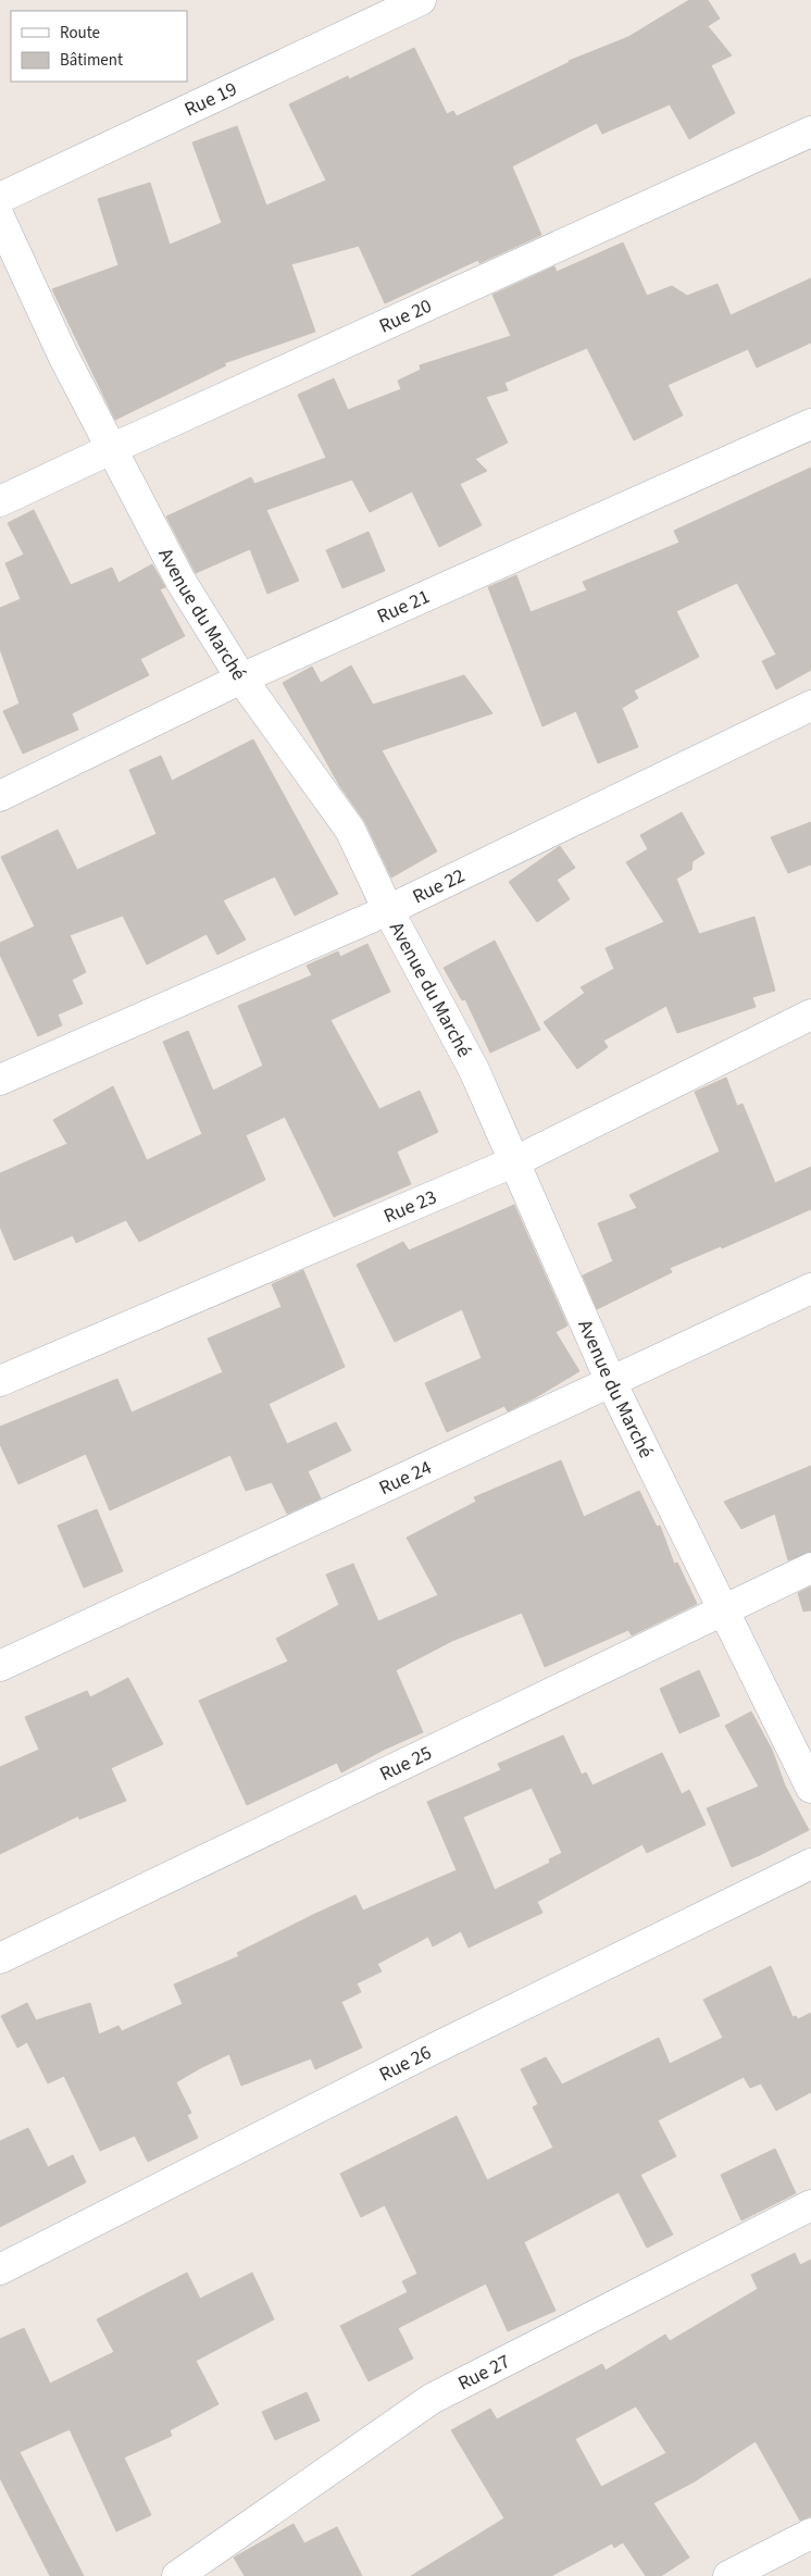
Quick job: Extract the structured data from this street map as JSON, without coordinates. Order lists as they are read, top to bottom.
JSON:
{
  "streets": {
    "street": [
      "Rue 19",
      "Rue 20",
      "Rue 21",
      "Avenue du Marché",
      "Rue 22",
      "Rue 23",
      "Rue 24",
      "Rue 25",
      "Rue 26",
      "Rue 27"
    ]
  },
  "crossings": [
    ["Rue 20", "Avenue du Marché"],
    ["Rue 21", "Avenue du Marché"],
    ["Avenue du Marché", "Rue 22"],
    ["Avenue du Marché", "Rue 23"],
    ["Avenue du Marché", "Rue 24"],
    ["Avenue du Marché", "Rue 25"]
  ],
  "legend": ["Route", "Bâtiment"]
}
